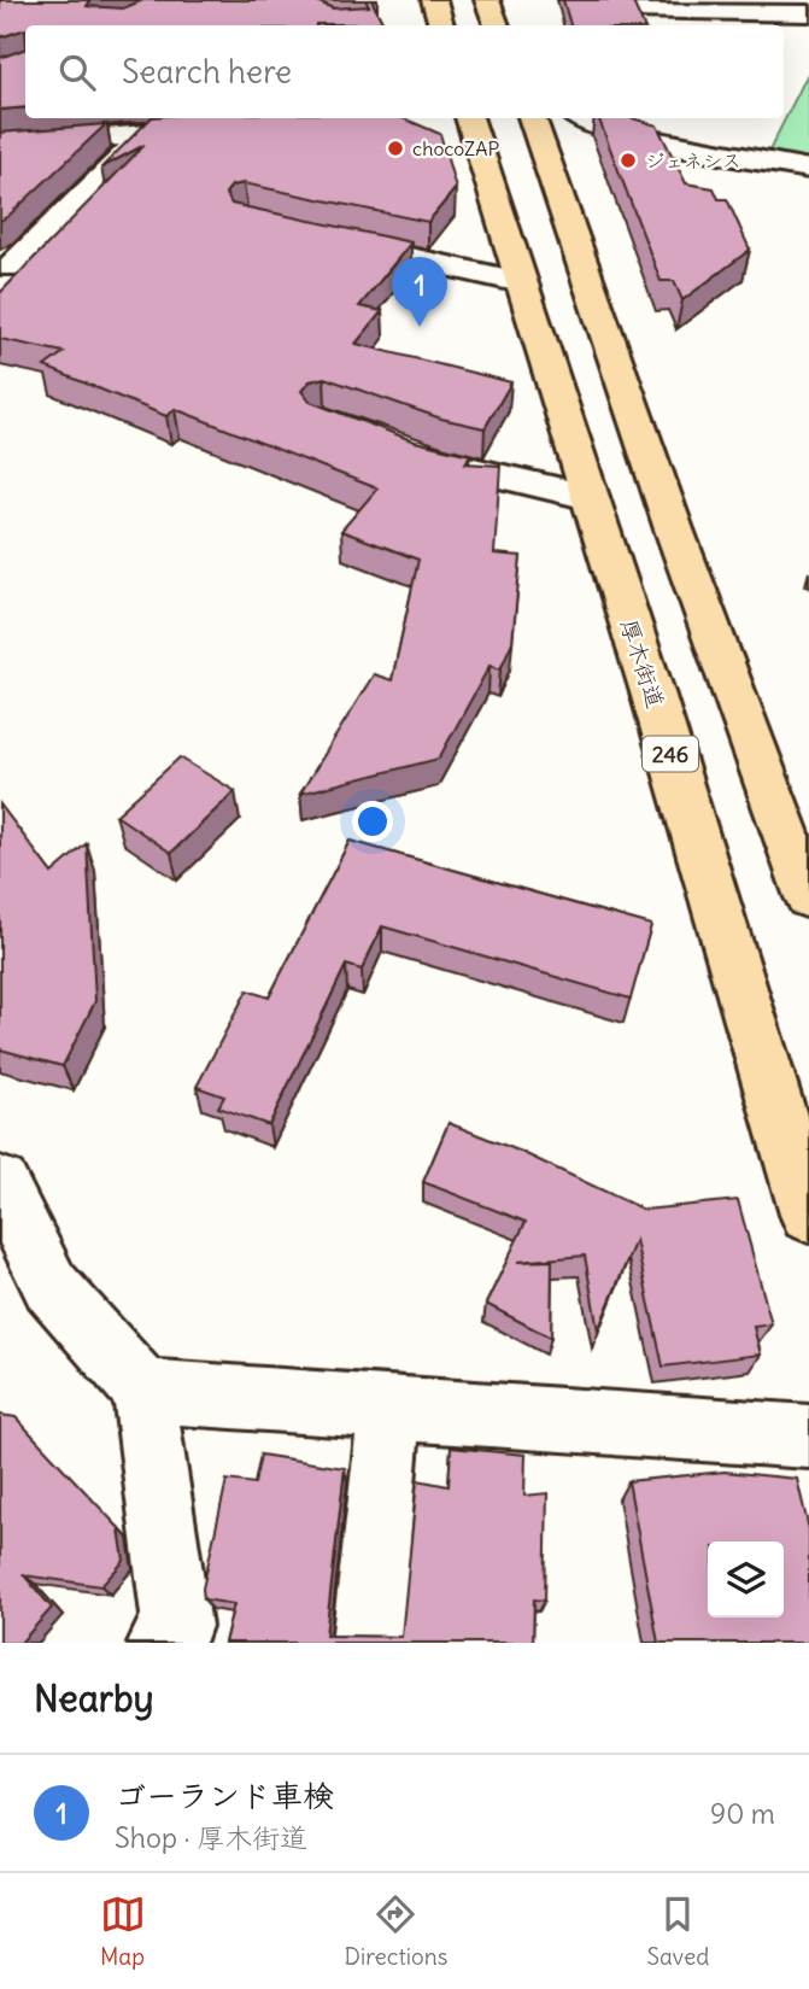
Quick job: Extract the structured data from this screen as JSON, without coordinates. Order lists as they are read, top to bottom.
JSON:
{
  "streets": {
    "highway": ["厚木街道", "246"]
  },
  "places": ["chocoZAP", "ジェネシス"],
  "page": {
    "search": "Search here",
    "pins": "1",
    "heading": "Nearby",
    "list": [
      {
        "mark": "1",
        "name": "ゴーランド車検",
        "note": "Shop · 厚木街道",
        "value": "90 m"
      }
    ],
    "nav": ["Map", "Directions", "Saved"]
  }
}
